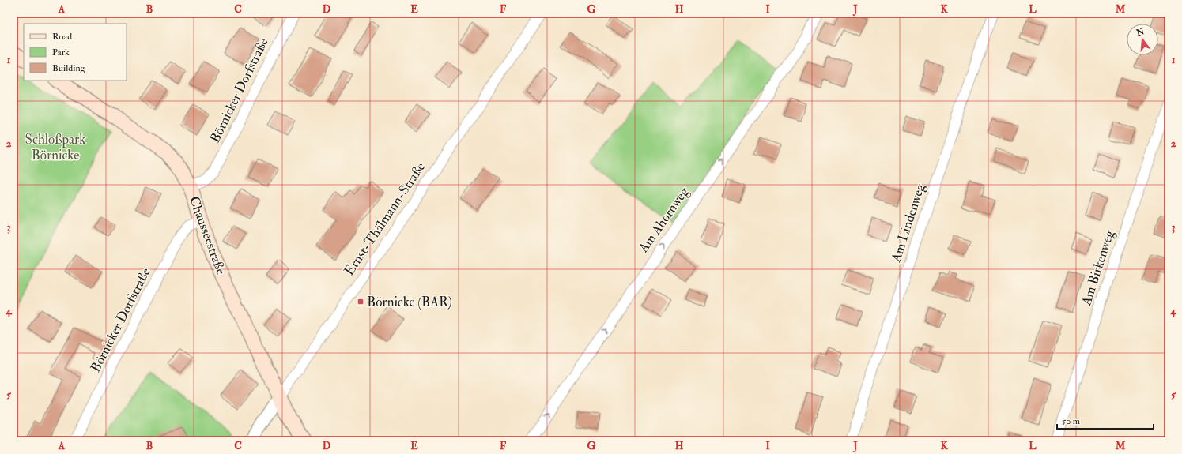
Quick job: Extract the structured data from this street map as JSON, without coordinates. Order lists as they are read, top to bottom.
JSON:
{
  "streets": {
    "main road": ["Chausseestraße"],
    "street": [
      "Börnicker Dorfstraße",
      "Ernst-Thälmann-Straße",
      "Am Ahornweg",
      "Am Lindenweg",
      "Am Birkenweg"
    ]
  },
  "crossings": [
    ["Börnicker Dorfstraße", "Chausseestraße"],
    ["Ernst-Thälmann-Straße", "Chausseestraße"]
  ],
  "one_way": ["Am Ahornweg"],
  "parks": ["Schloßpark Börnicke"],
  "places": {
    "transit": ["Börnicke (BAR)"]
  },
  "legend": ["Road", "Park", "Building"],
  "scale_bar": "50 m",
  "north": "top",
  "grid": {
    "columns": [
      "A",
      "B",
      "C",
      "D",
      "E",
      "F",
      "G",
      "H",
      "I",
      "J",
      "K",
      "L",
      "M"
    ],
    "rows": [
      "1",
      "2",
      "3",
      "4",
      "5"
    ]
  }
}
